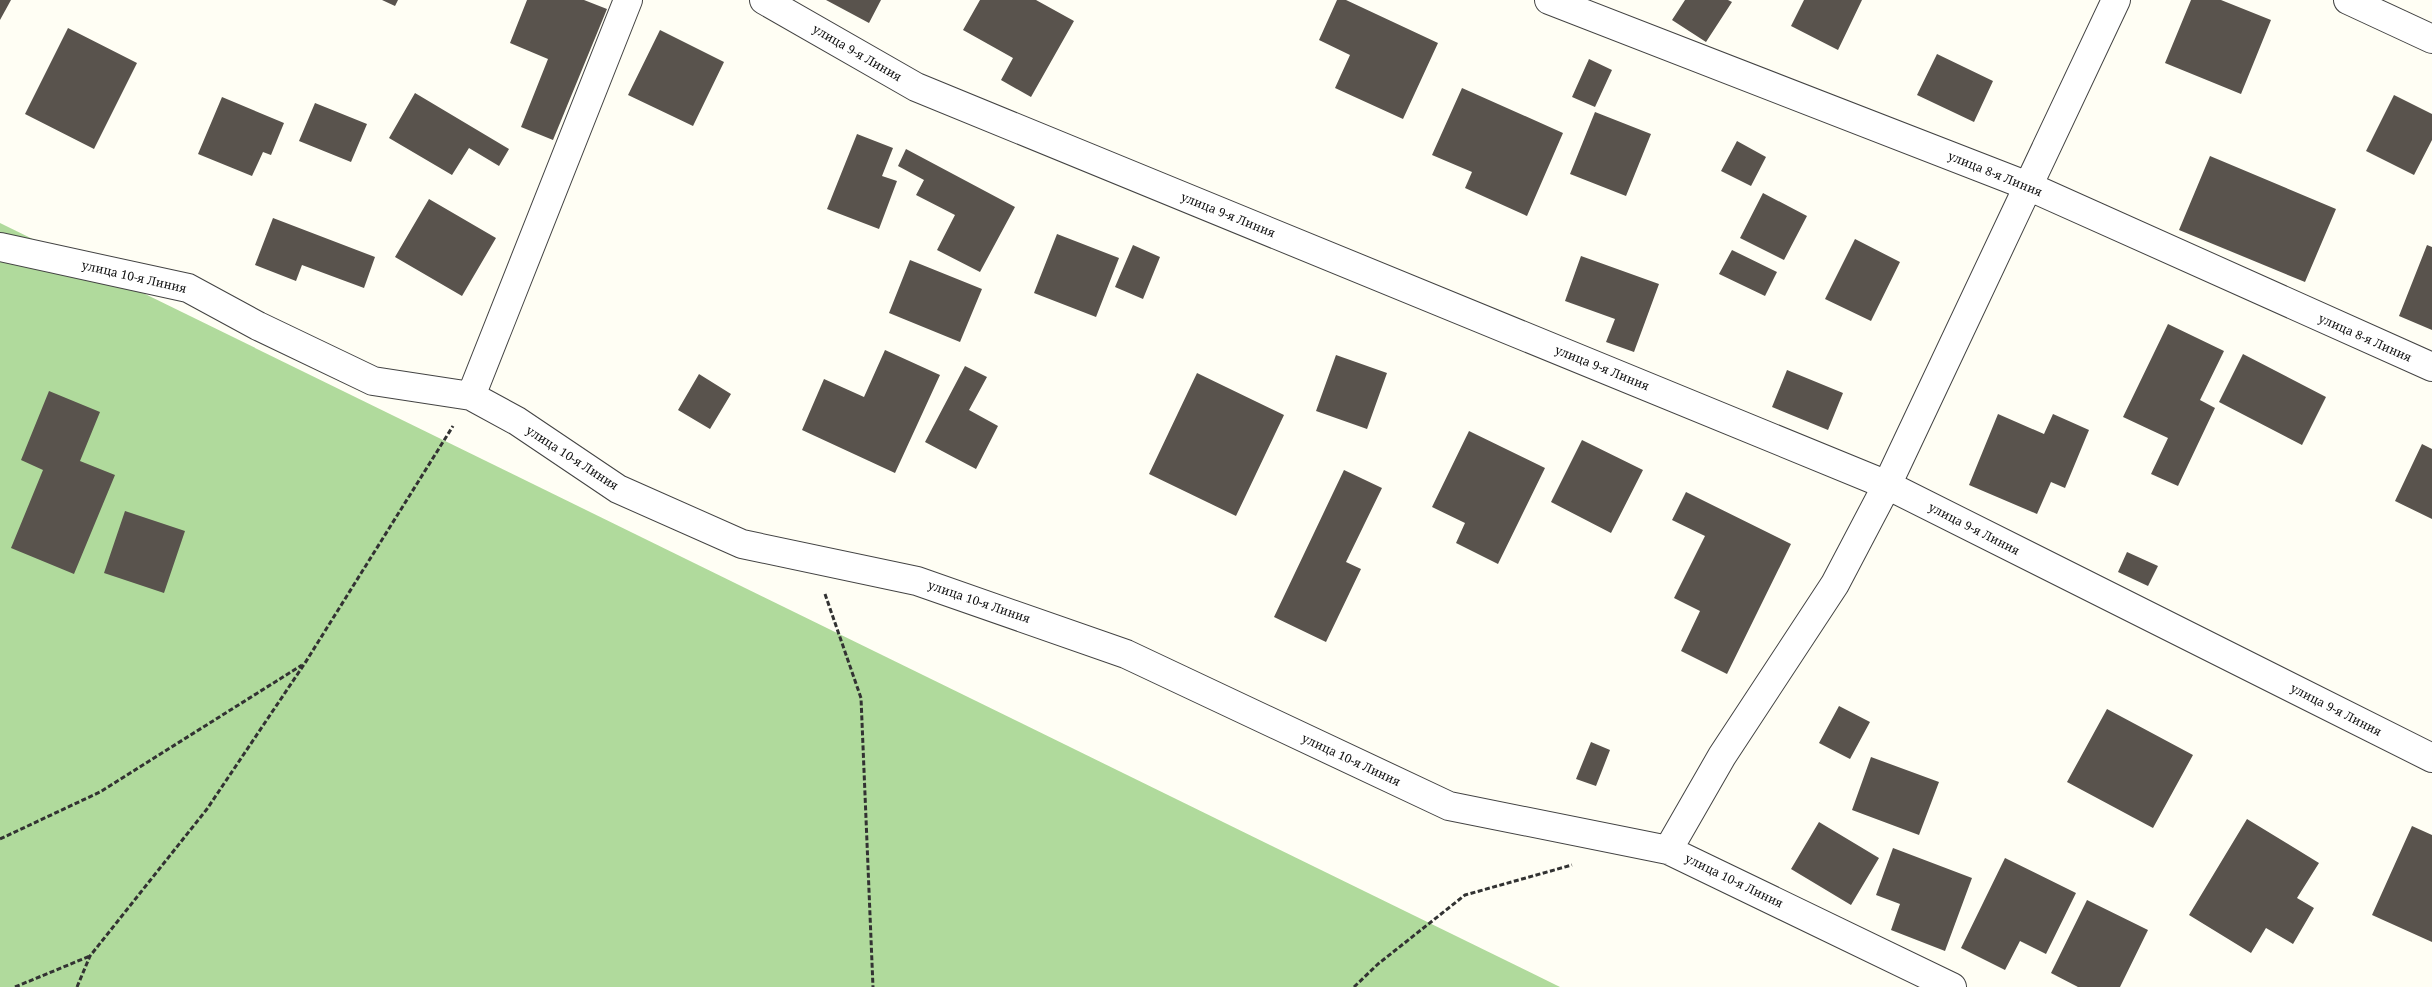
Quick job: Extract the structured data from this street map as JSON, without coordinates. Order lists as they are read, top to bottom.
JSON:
{
  "streets": {
    "street": ["улица 9-я Линия", "улица 8-я Линия", "улица 10-я Линия"]
  }
}
